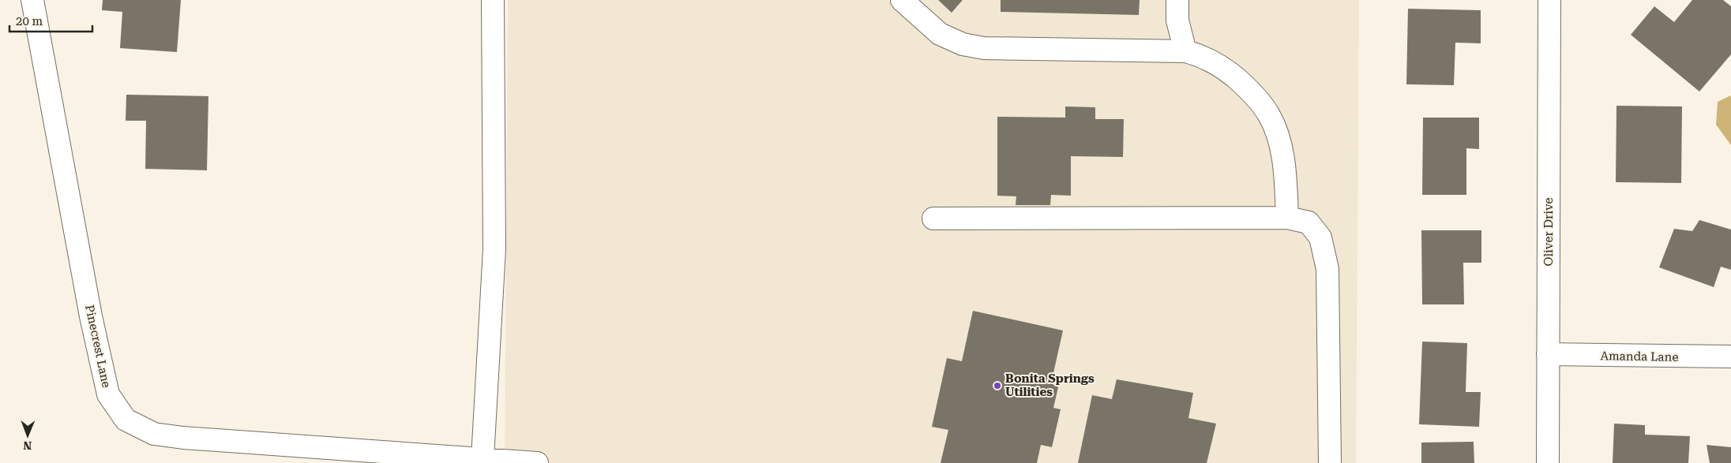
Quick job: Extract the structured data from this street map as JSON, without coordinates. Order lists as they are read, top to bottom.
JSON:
{
  "streets": {
    "street": ["Oliver Drive", "Pinecrest Lane", "Amanda Lane"]
  },
  "crossings": [
    ["Oliver Drive", "Amanda Lane"]
  ],
  "places": ["Bonita Springs Utilities"],
  "scale_bar": "20 m",
  "north": "bottom"
}
